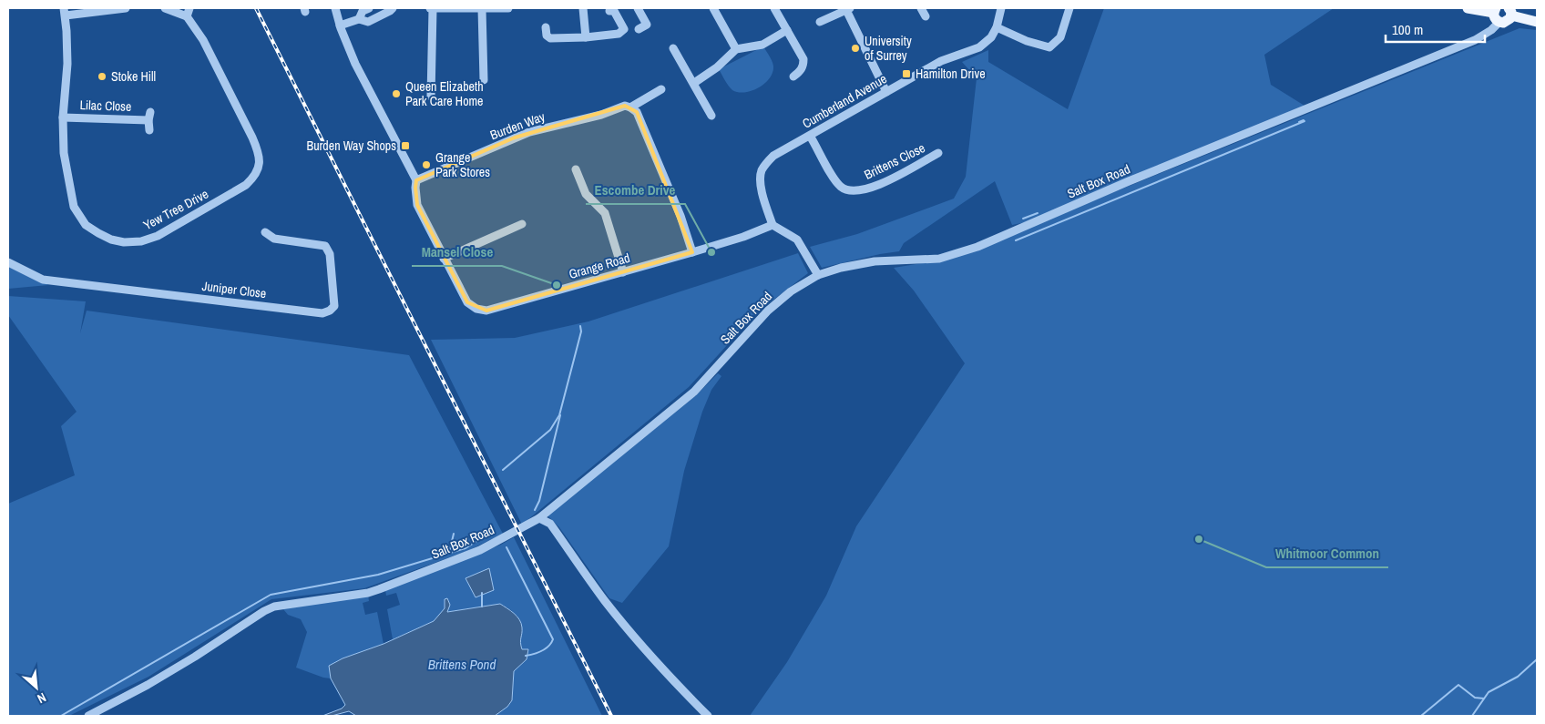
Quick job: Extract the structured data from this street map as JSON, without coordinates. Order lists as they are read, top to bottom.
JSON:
{
  "streets": {
    "street": [
      "Cumberland Avenue",
      "Lilac Close",
      "Burden Way",
      "Brittens Close",
      "Salt Box Road",
      "Yew Tree Drive",
      "Grange Road",
      "Juniper Close"
    ]
  },
  "crossings": [
    ["Cumberland Avenue", "Brittens Close"],
    ["Cumberland Avenue", "Grange Road"],
    ["Lilac Close", "Yew Tree Drive"],
    ["Burden Way", "Grange Road"]
  ],
  "water": ["Brittens Pond"],
  "places": {
    "other": [
      "University of Surrey",
      "Stoke Hill",
      "Queen Elizabeth Park Care Home",
      "Grange Park Stores",
      "Escombe Drive",
      "Mansel Close",
      "Whitmoor Common"
    ],
    "transit": ["Hamilton Drive", "Burden Way Shops"]
  },
  "scale_bar": "100 m",
  "north": "bottom right"
}
